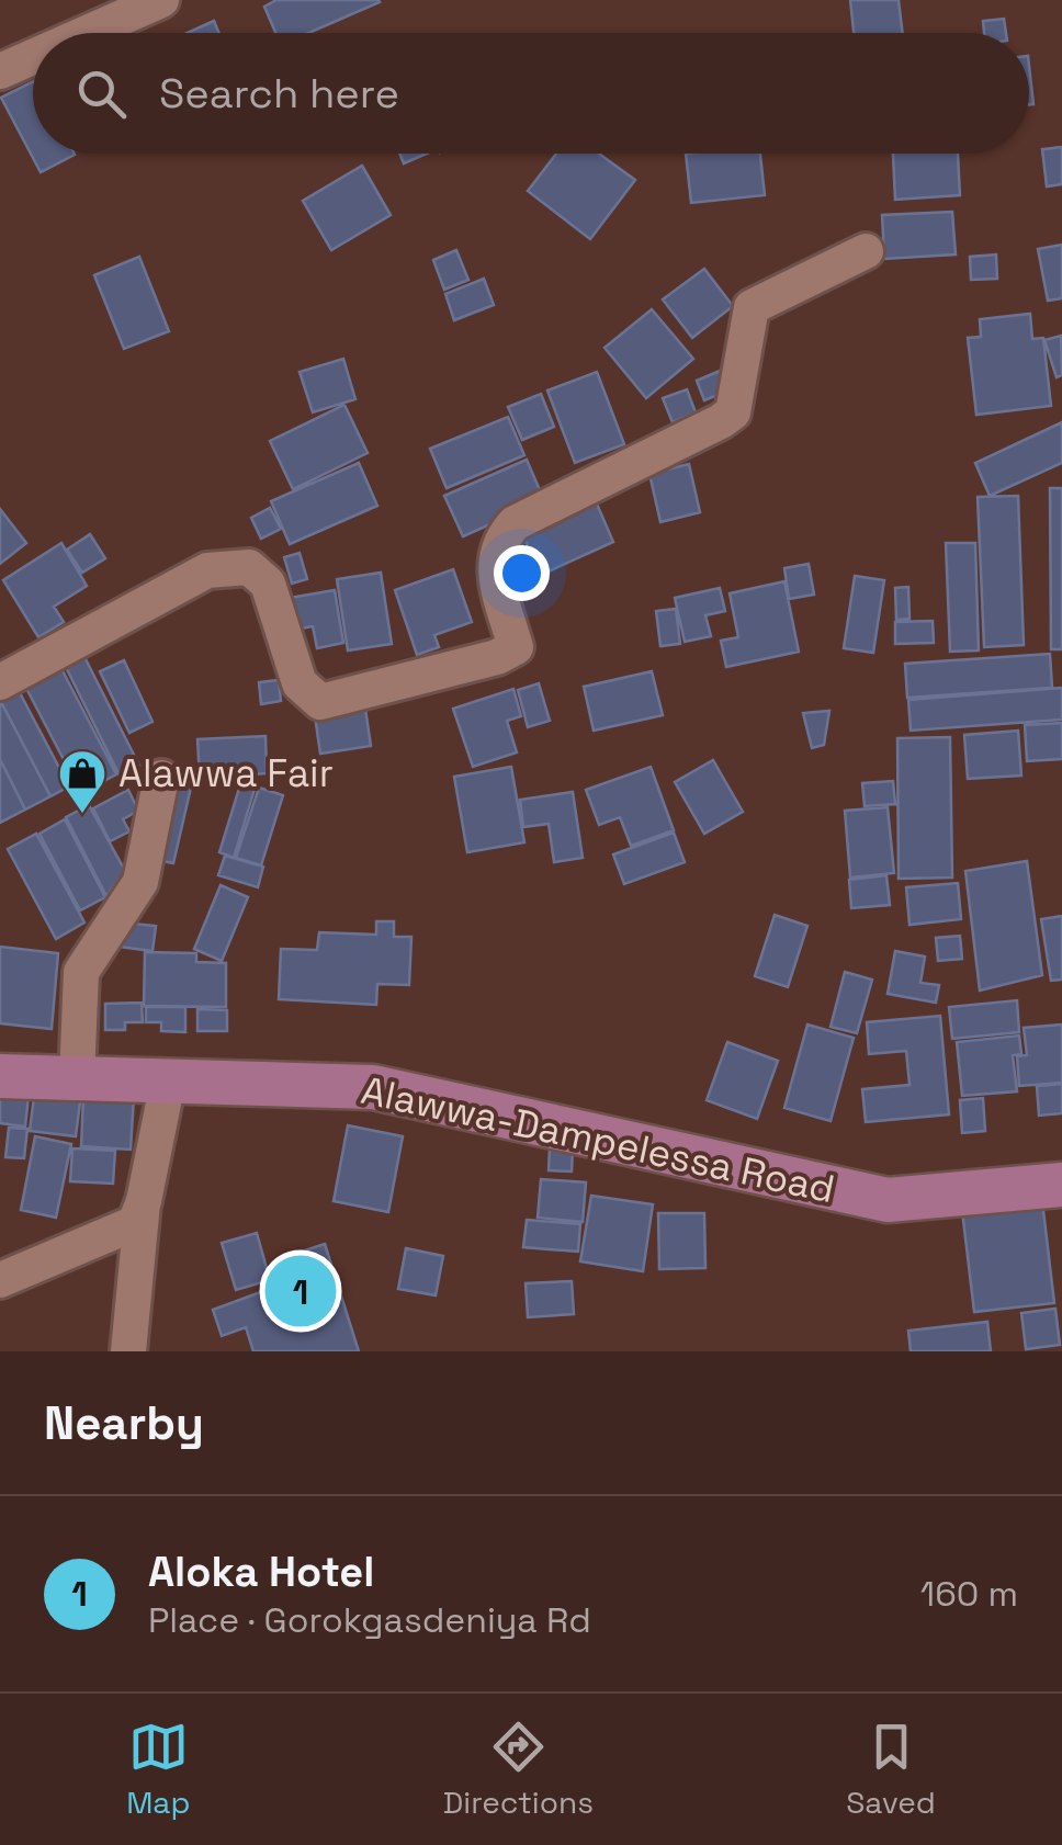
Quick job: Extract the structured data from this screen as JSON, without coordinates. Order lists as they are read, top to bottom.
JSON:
{
  "streets": {
    "main road": ["Alawwa-Dampelessa Road"]
  },
  "places": {
    "shop": ["Alawwa Fair"]
  },
  "page": {
    "search": "Search here",
    "pins": "1",
    "heading": "Nearby",
    "list": [
      {
        "mark": "1",
        "name": "Aloka Hotel",
        "note": "Place · Gorokgasdeniya Rd",
        "value": "160 m"
      }
    ],
    "nav": ["Map", "Directions", "Saved"]
  }
}
